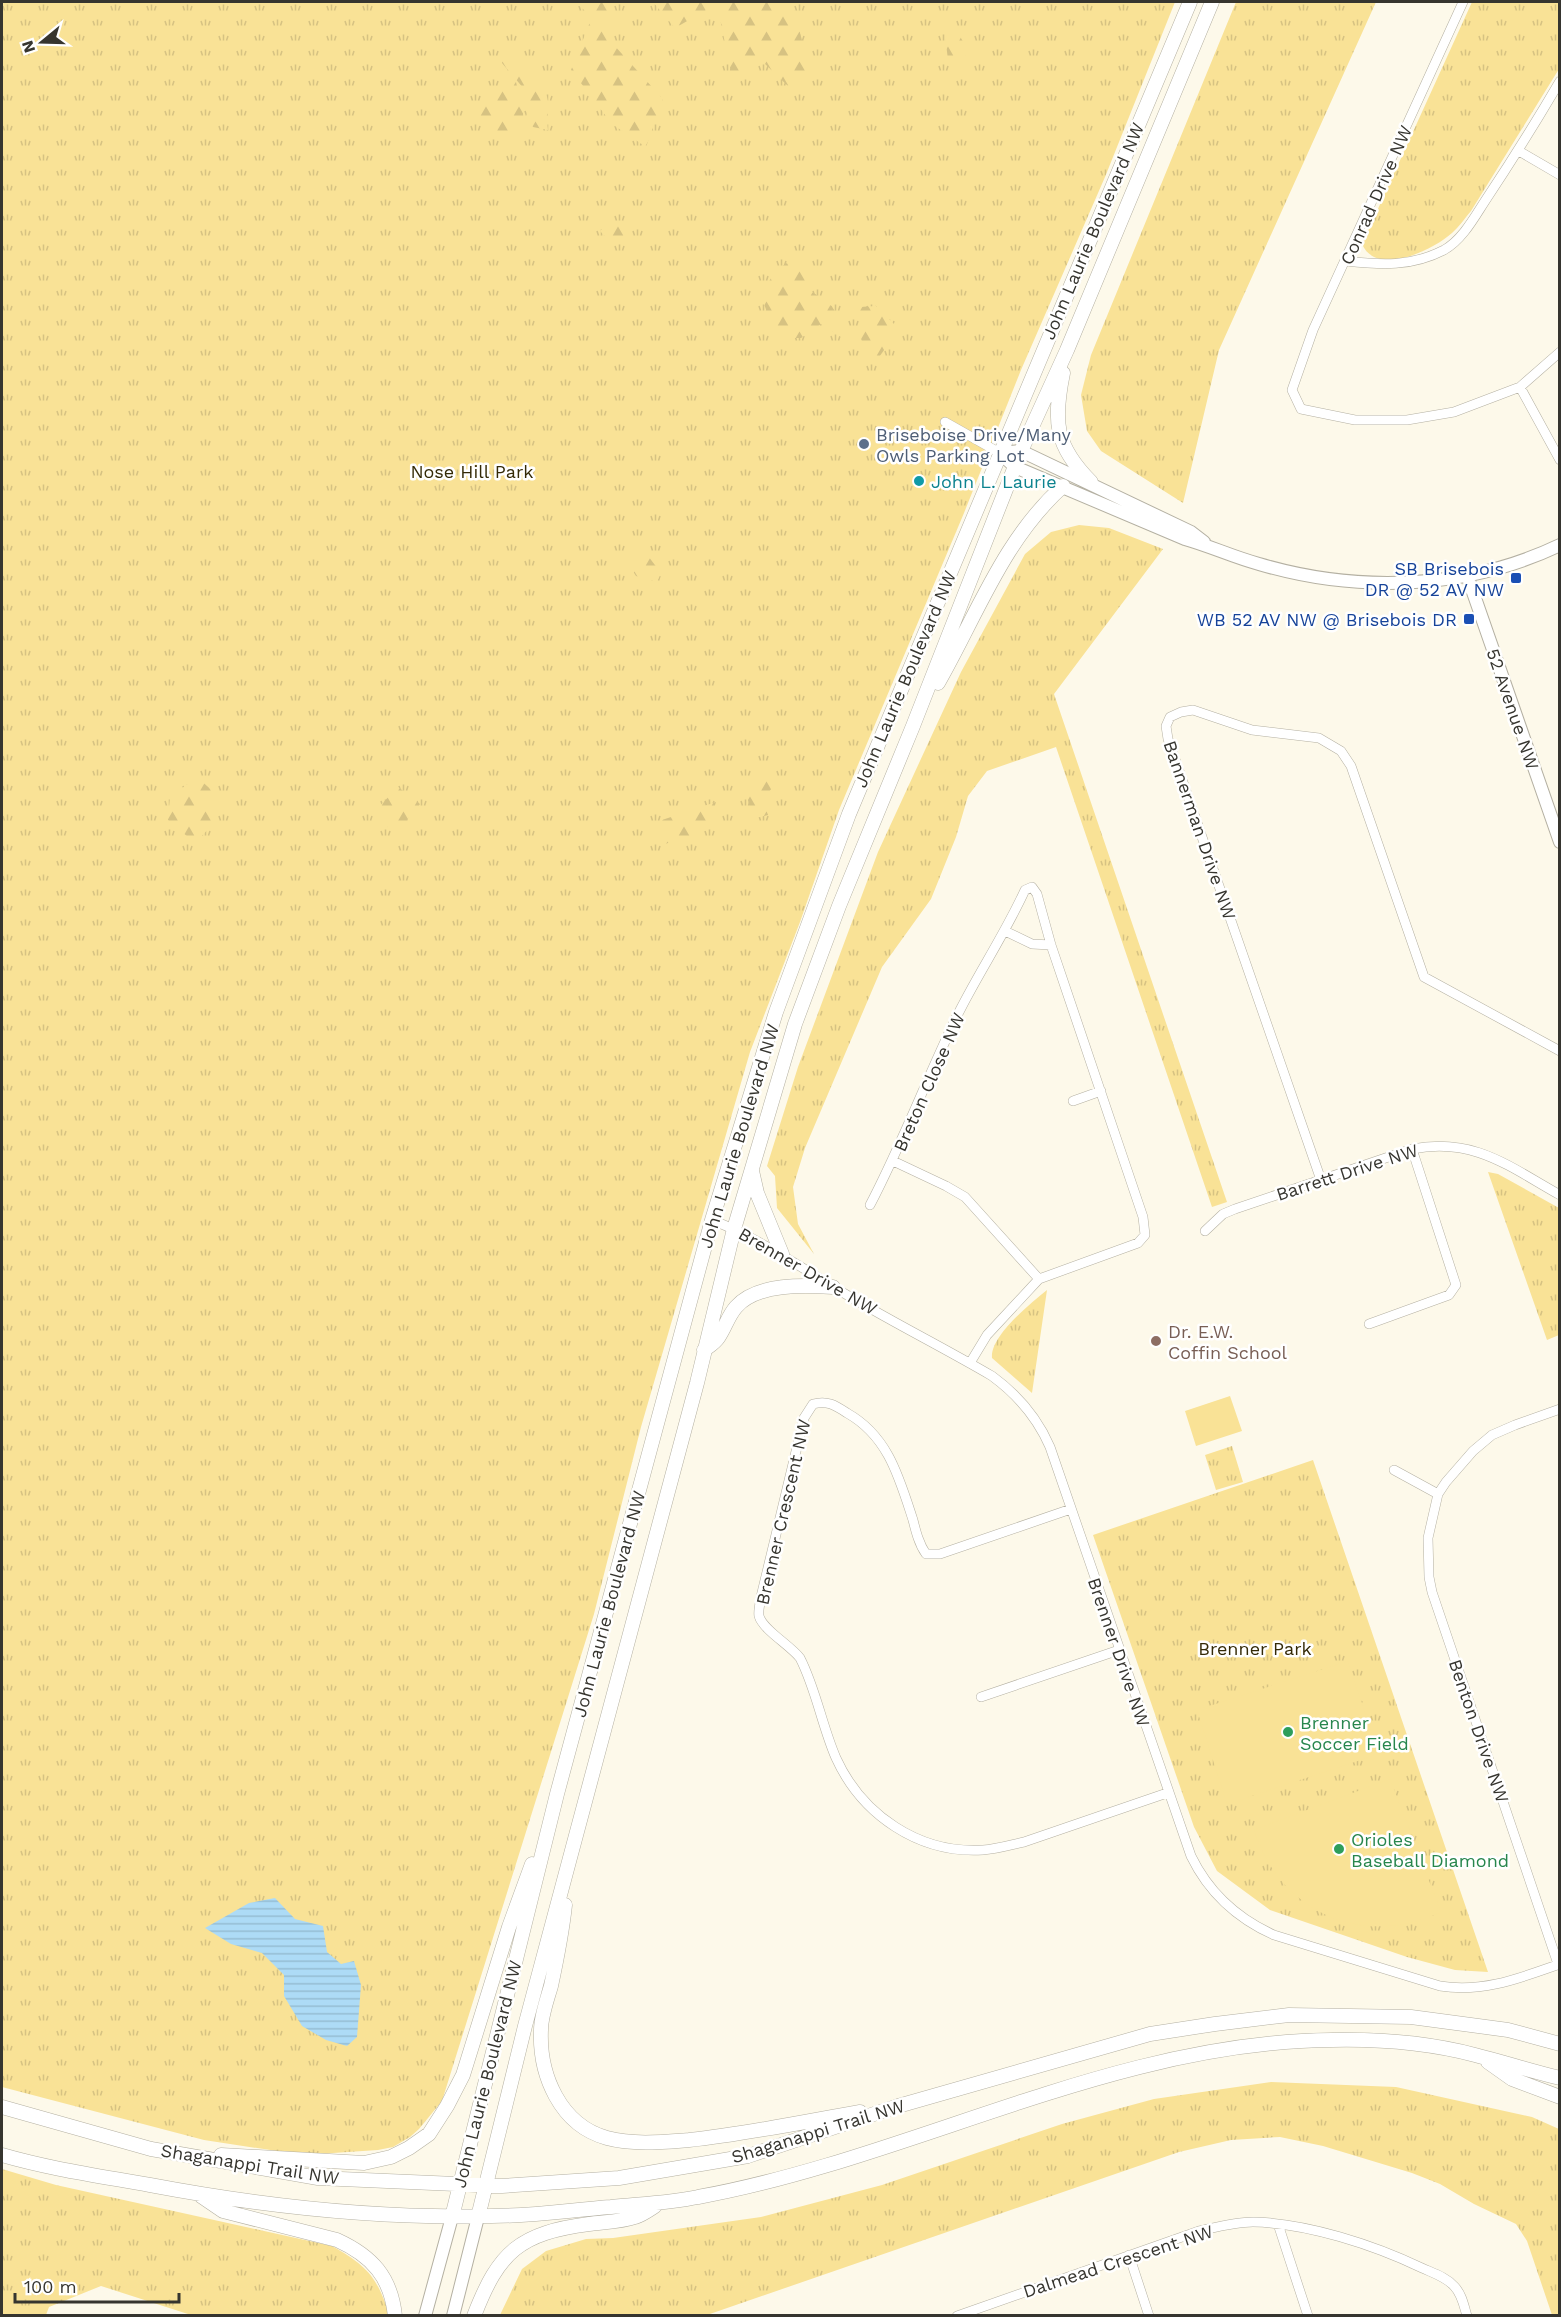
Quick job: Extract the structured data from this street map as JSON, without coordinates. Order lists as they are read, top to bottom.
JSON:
{
  "streets": {
    "main road": ["John Laurie Boulevard NW", "Shaganappi Trail NW"],
    "street": [
      "Conrad Drive NW",
      "52 Avenue NW",
      "Bannerman Drive NW",
      "Breton Close NW",
      "Barrett Drive NW",
      "Brenner Drive NW",
      "Brenner Crescent NW",
      "Benton Drive NW",
      "Dalmead Crescent NW"
    ]
  },
  "crossings": [
    ["John Laurie Boulevard NW", "Brenner Drive NW"],
    ["John Laurie Boulevard NW", "Shaganappi Trail NW"],
    ["Bannerman Drive NW", "Barrett Drive NW"],
    ["Breton Close NW", "Brenner Drive NW"],
    ["Brenner Drive NW", "Brenner Crescent NW"],
    ["Brenner Drive NW", "Benton Drive NW"]
  ],
  "parks": ["Nose Hill Park", "Brenner Park"],
  "places": {
    "other": [
      "Briseboise Drive/Many Owls Parking Lot",
      "John L. Laurie",
      "Dr. E.W. Coffin School",
      "Brenner Soccer Field",
      "Orioles Baseball Diamond"
    ],
    "transit": ["SB Brisebois DR @ 52 AV NW", "WB 52 AV NW @ Brisebois DR"]
  },
  "scale_bar": "100 m",
  "north": "left"
}
